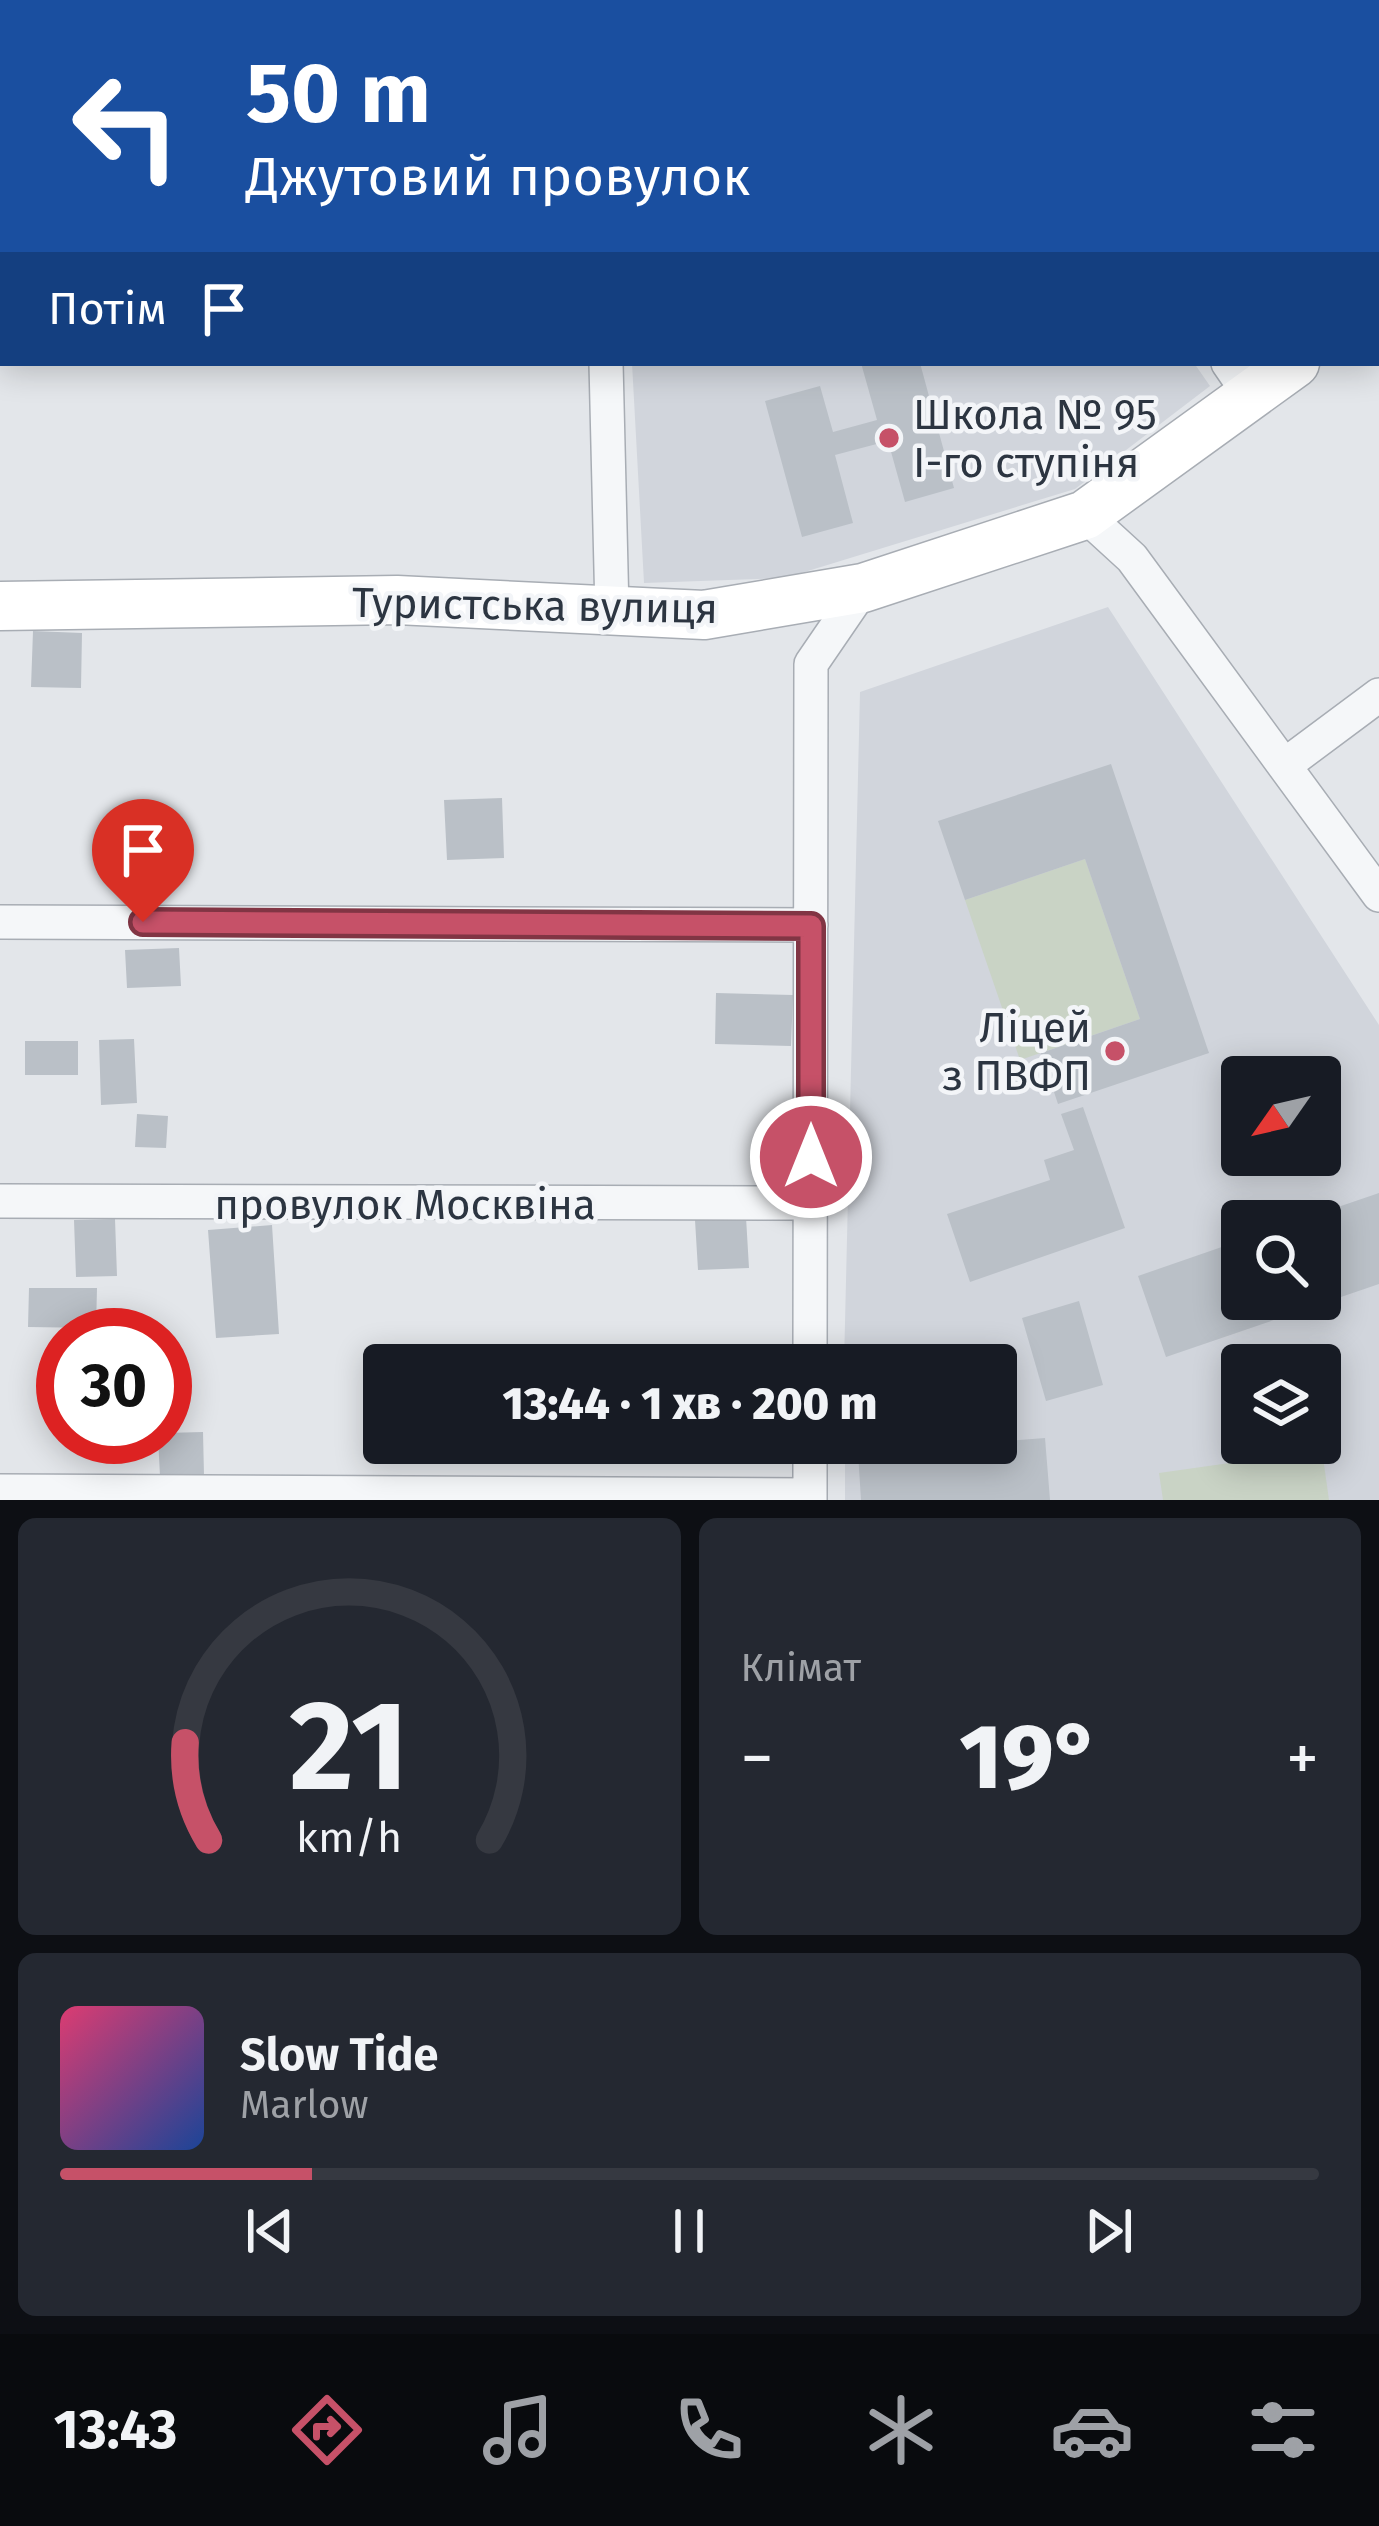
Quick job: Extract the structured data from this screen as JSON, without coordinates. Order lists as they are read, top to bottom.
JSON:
{
  "streets": {
    "street": ["Туристська вулиця", "провулок Москвіна"]
  },
  "places": ["Школа № 95 І-го ступіня", "Ліцей з ПВФП"],
  "north": "bottom left",
  "page": {
    "turn": ["50 m", "Джутовий провулок"],
    "then": "Потім",
    "limit": "30",
    "trip": "13:44 · 1 хв · 200 m",
    "tile": "Клімат",
    "heat": ["−", "19°", "+"],
    "song": ["Slow Tide", "Marlow"],
    "tabs": "13:43",
    "gauge": ["21", "km/h"]
  }
}
